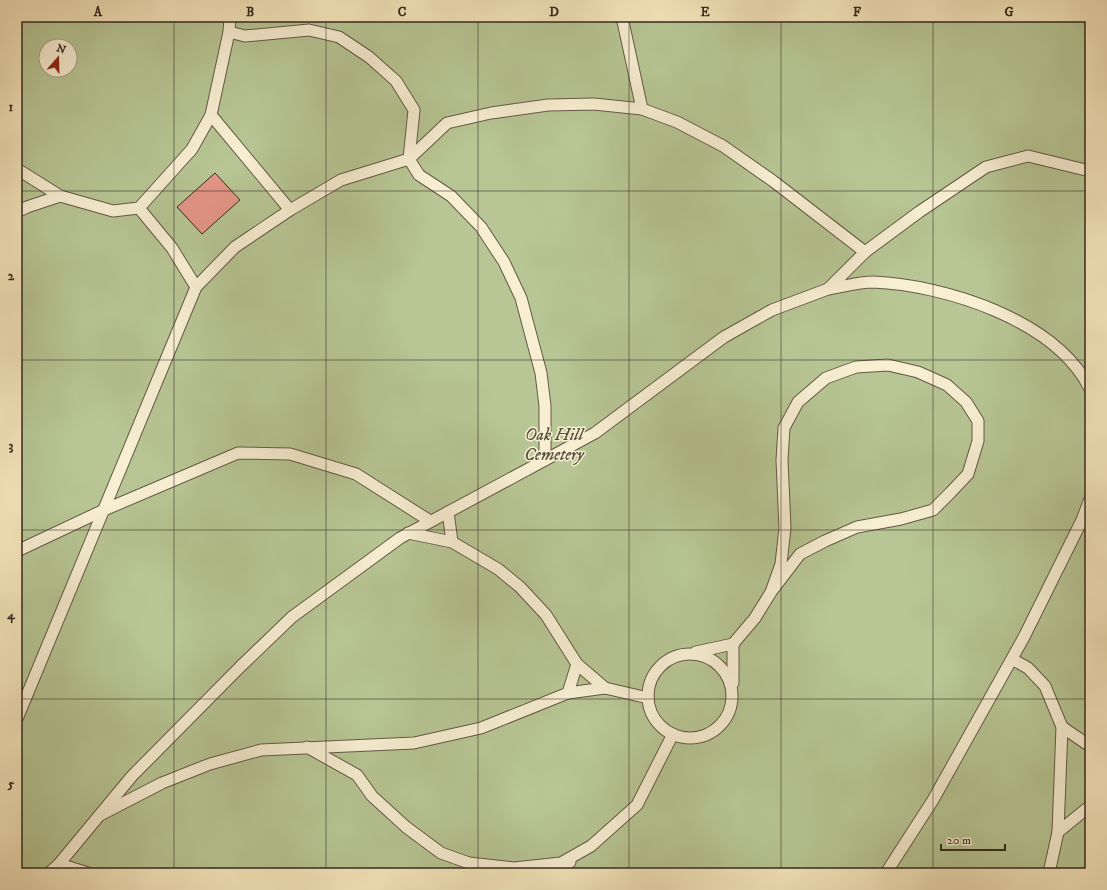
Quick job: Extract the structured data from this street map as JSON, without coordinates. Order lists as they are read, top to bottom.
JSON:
{
  "parks": ["Oak Hill Cemetery"],
  "scale_bar": "20 m",
  "north": "top",
  "grid": {
    "columns": [
      "A",
      "B",
      "C",
      "D",
      "E",
      "F",
      "G"
    ],
    "rows": [
      "1",
      "2",
      "3",
      "4",
      "5"
    ]
  }
}
